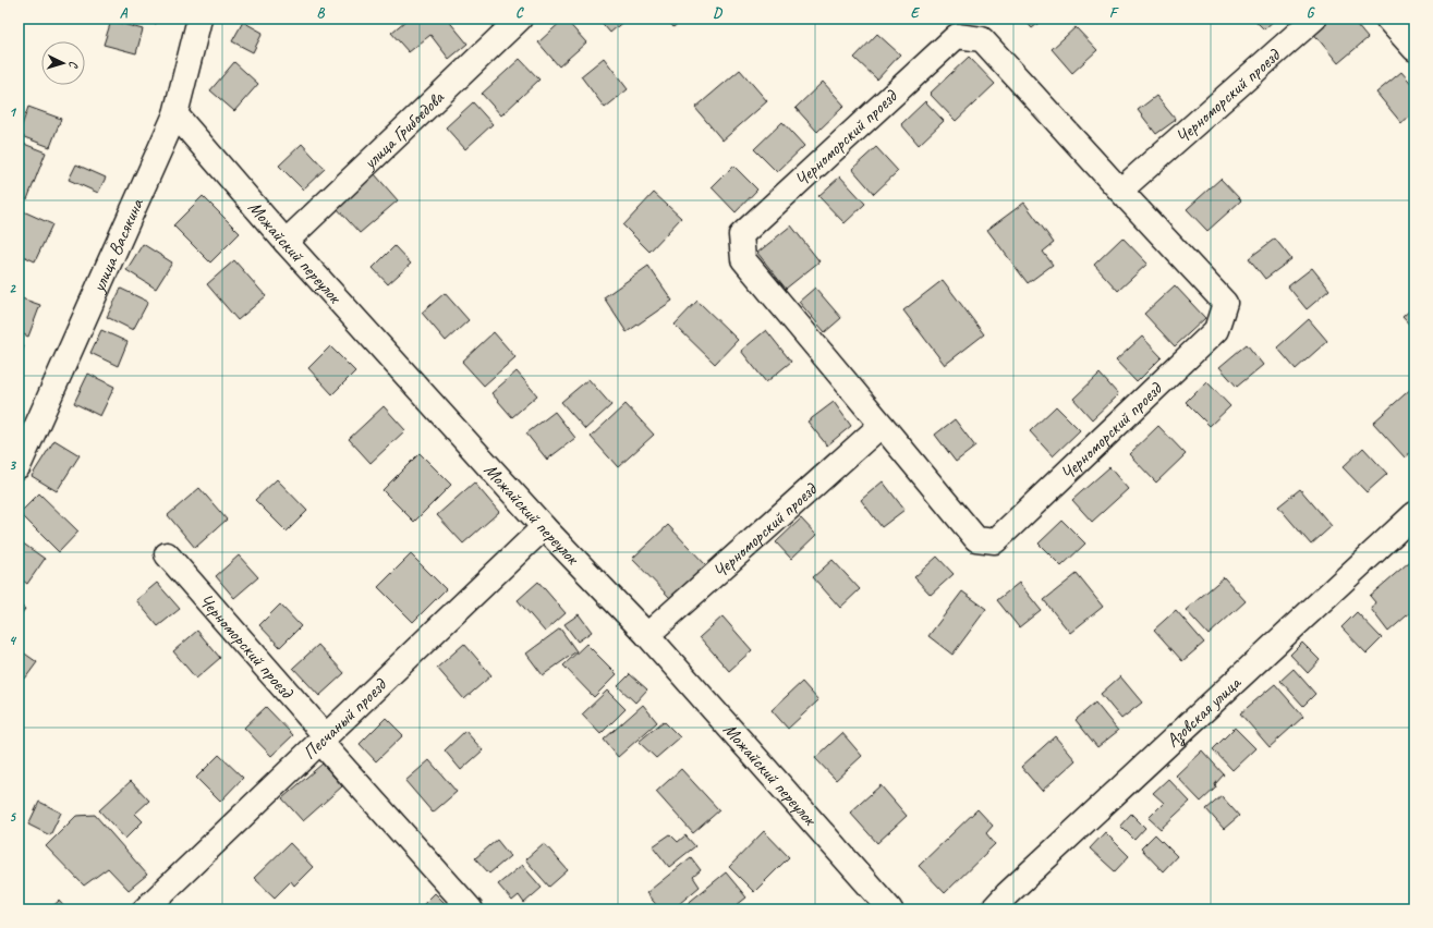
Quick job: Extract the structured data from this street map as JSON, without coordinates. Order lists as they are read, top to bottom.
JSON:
{
  "streets": {
    "street": [
      "Черноморский проезд",
      "улица Грибоедова",
      "улица Васякина",
      "Можайский переулок",
      "Азовская улица",
      "Песчаный проезд"
    ]
  },
  "crossings": [
    ["Черноморский проезд", "Можайский переулок"],
    ["Черноморский проезд", "Песчаный проезд"],
    ["улица Грибоедова", "Можайский переулок"],
    ["улица Васякина", "Можайский переулок"],
    ["Можайский переулок", "Песчаный проезд"]
  ],
  "north": "right",
  "grid": {
    "columns": [
      "A",
      "B",
      "C",
      "D",
      "E",
      "F",
      "G"
    ],
    "rows": [
      "1",
      "2",
      "3",
      "4",
      "5"
    ]
  }
}
